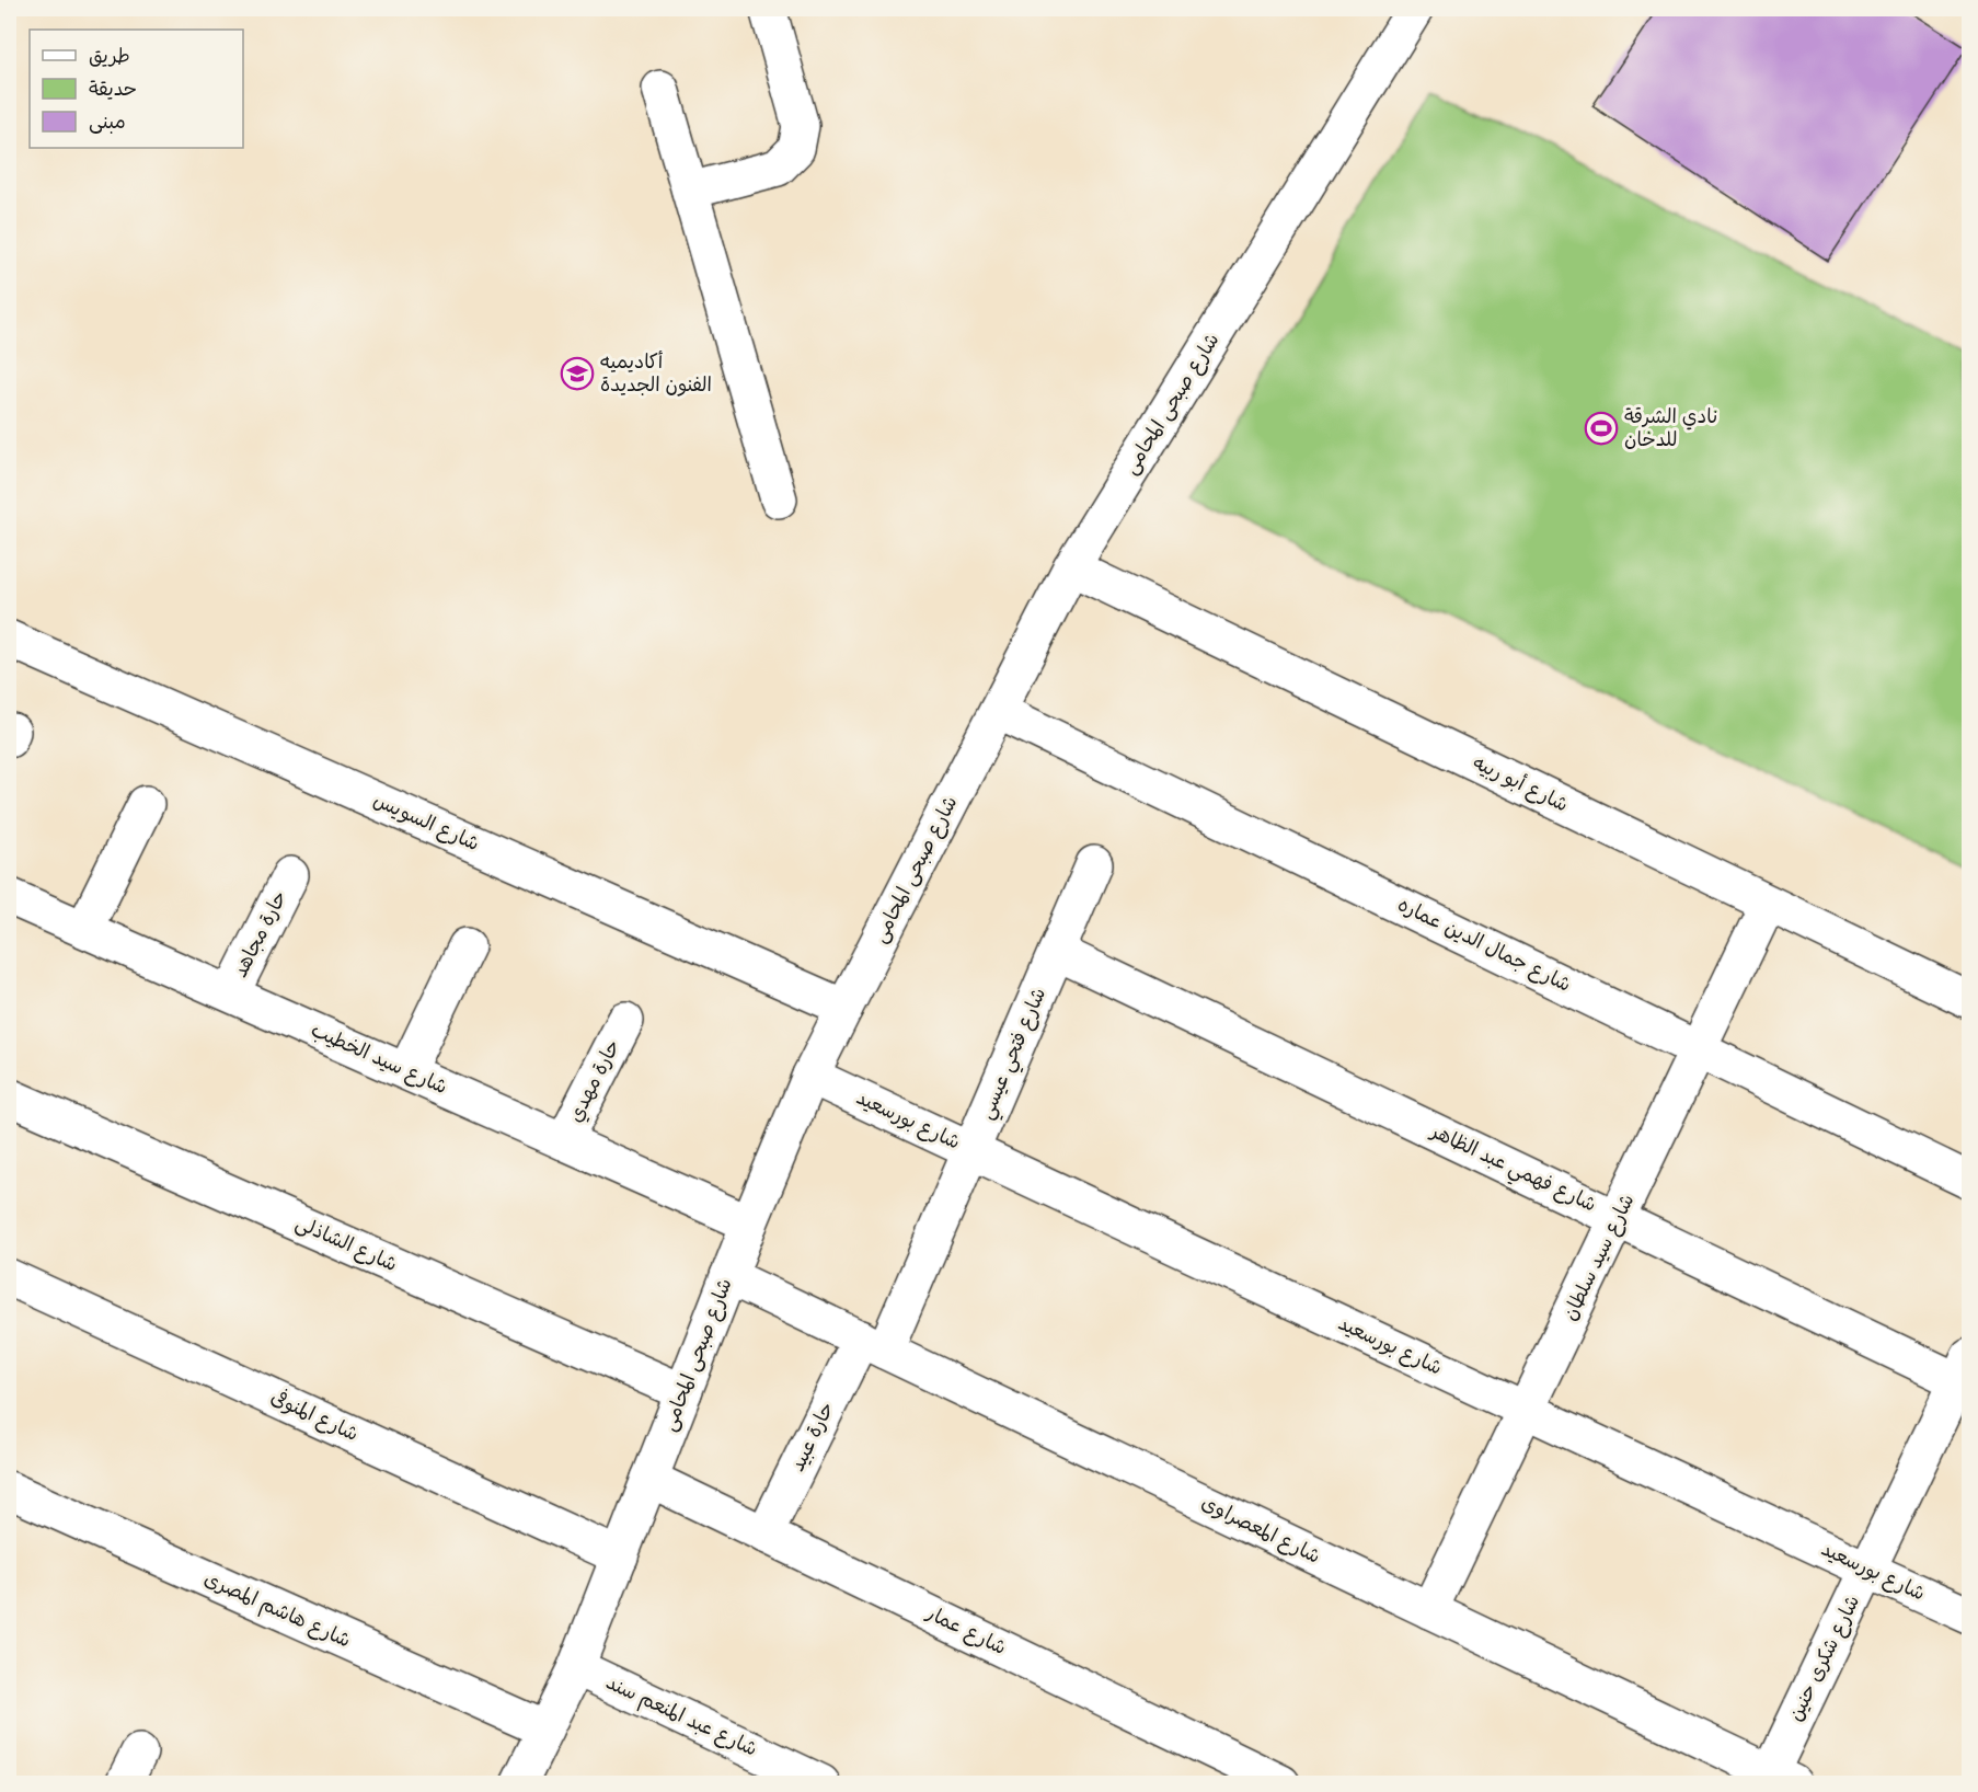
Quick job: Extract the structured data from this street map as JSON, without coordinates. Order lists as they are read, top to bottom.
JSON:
{
  "streets": {
    "street": [
      "شارع صبحى المحامى",
      "شارع أبو ربيه",
      "شارع السويس",
      "حارة مجاهد",
      "شارع جمال الدين عماره",
      "شارع فتحي عيسي",
      "شارع سيد الخطيب",
      "حارة مهدي",
      "شارع بورسعيد",
      "شارع فهمي عبد الظاهر",
      "شارع الشاذلى",
      "شارع سيد سلطان",
      "شارع المنوفى",
      "حارة عبيد",
      "شارع المعصراوى",
      "شارع هاشم المصرى",
      "شارع عمار",
      "شارع شكرى حنين",
      "شارع عبد المنعم سند"
    ]
  },
  "crossings": [
    ["شارع صبحى المحامى", "شارع أبو ربيه"],
    ["شارع صبحى المحامى", "شارع السويس"],
    ["شارع صبحى المحامى", "شارع جمال الدين عماره"],
    ["شارع صبحى المحامى", "شارع سيد الخطيب"],
    ["شارع صبحى المحامى", "شارع بورسعيد"],
    ["شارع صبحى المحامى", "شارع الشاذلى"],
    ["شارع صبحى المحامى", "شارع المنوفى"],
    ["شارع صبحى المحامى", "شارع المعصراوى"],
    ["شارع صبحى المحامى", "شارع هاشم المصرى"],
    ["شارع صبحى المحامى", "شارع عمار"],
    ["شارع صبحى المحامى", "شارع عبد المنعم سند"],
    ["شارع أبو ربيه", "شارع سيد سلطان"],
    ["حارة مجاهد", "شارع سيد الخطيب"],
    ["شارع جمال الدين عماره", "شارع سيد سلطان"],
    ["شارع فتحي عيسي", "شارع بورسعيد"],
    ["شارع فتحي عيسي", "شارع فهمي عبد الظاهر"],
    ["شارع فتحي عيسي", "حارة عبيد"],
    ["شارع فتحي عيسي", "شارع المعصراوى"],
    ["شارع سيد الخطيب", "حارة مهدي"],
    ["شارع بورسعيد", "شارع سيد سلطان"],
    ["شارع بورسعيد", "شارع شكرى حنين"],
    ["شارع فهمي عبد الظاهر", "شارع سيد سلطان"],
    ["شارع فهمي عبد الظاهر", "شارع شكرى حنين"],
    ["شارع سيد سلطان", "شارع المعصراوى"],
    ["حارة عبيد", "شارع المعصراوى"],
    ["حارة عبيد", "شارع عمار"],
    ["شارع المعصراوى", "شارع شكرى حنين"]
  ],
  "places": {
    "school or university": ["أكاديميه الفنون الجديدة"],
    "sports": ["نادي الشرقة للدخان"]
  },
  "legend": ["طريق", "حديقة", "مبنى"]
}
